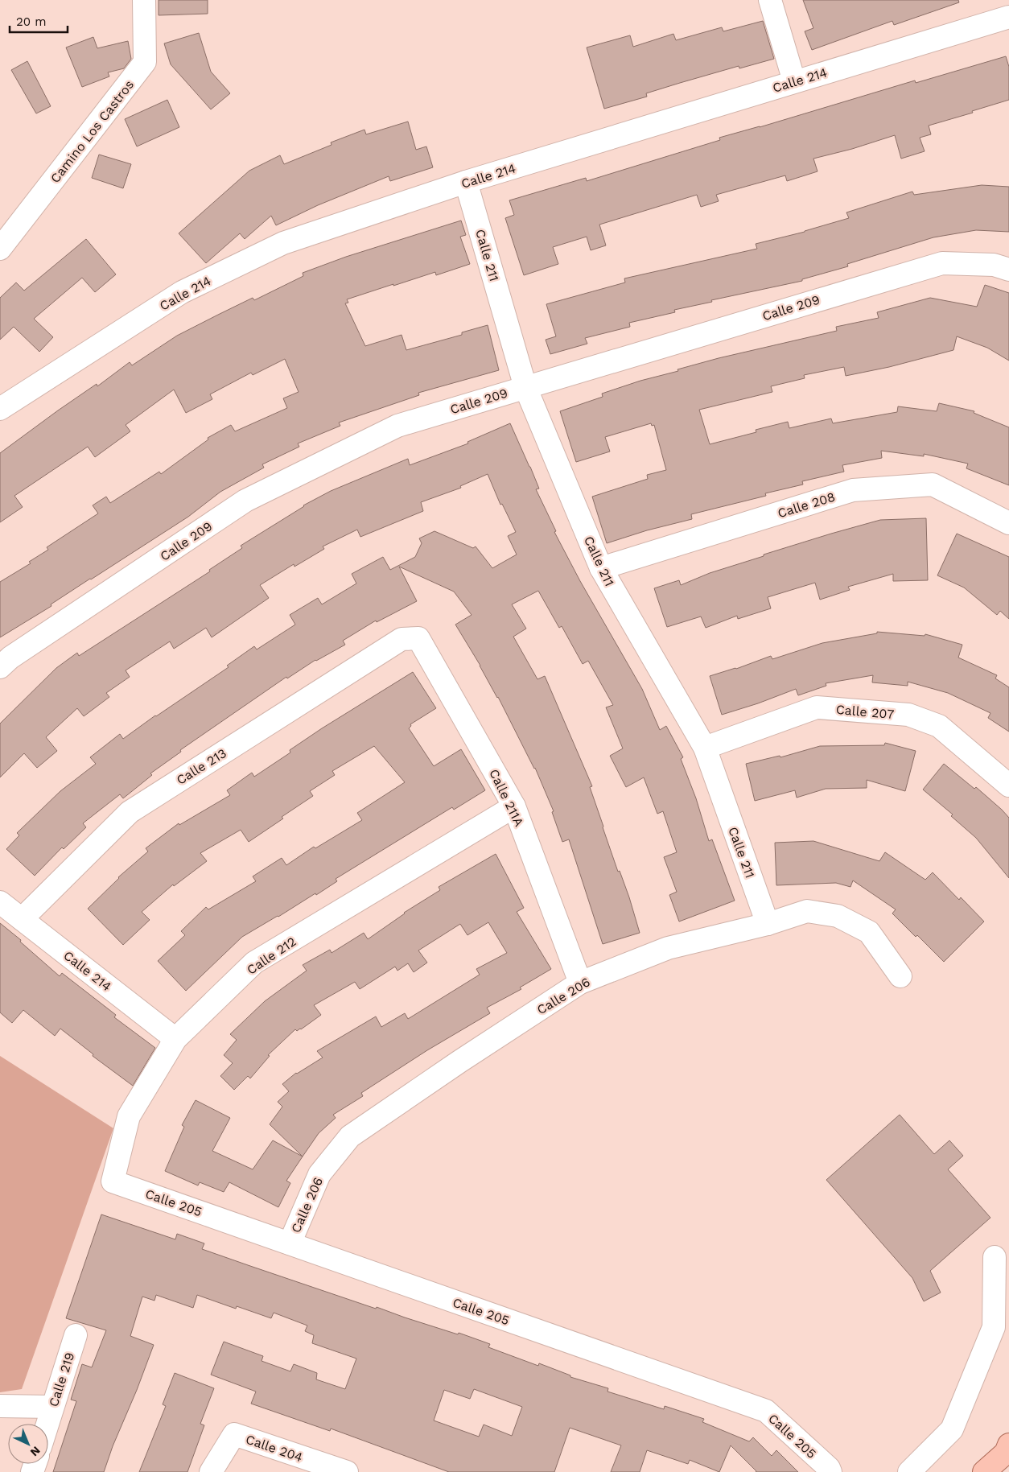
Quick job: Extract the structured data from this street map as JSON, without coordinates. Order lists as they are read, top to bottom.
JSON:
{
  "streets": {
    "street": [
      "Calle 214",
      "Camino Los Castros",
      "Calle 211",
      "Calle 209",
      "Calle 208",
      "Calle 207",
      "Calle 213",
      "Calle 211A",
      "Calle 212",
      "Calle 206",
      "Calle 205",
      "Calle 219",
      "Calle 204"
    ]
  },
  "crossings": [
    ["Calle 214", "Calle 211"],
    ["Calle 214", "Calle 213"],
    ["Calle 214", "Calle 212"],
    ["Calle 211", "Calle 209"],
    ["Calle 211", "Calle 208"],
    ["Calle 211", "Calle 207"],
    ["Calle 211", "Calle 206"],
    ["Calle 213", "Calle 211A"],
    ["Calle 211A", "Calle 212"],
    ["Calle 211A", "Calle 206"],
    ["Calle 212", "Calle 205"],
    ["Calle 206", "Calle 205"]
  ],
  "scale_bar": "20 m",
  "north": "bottom right"
}
